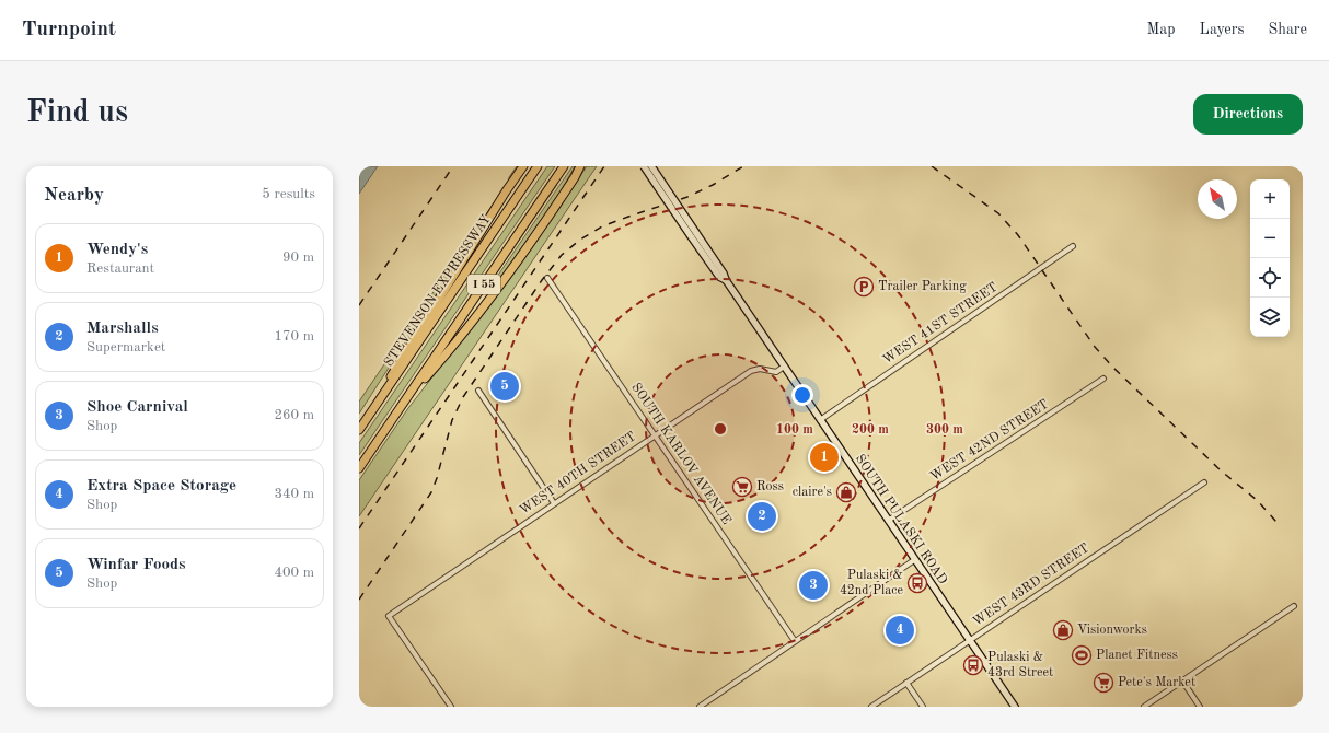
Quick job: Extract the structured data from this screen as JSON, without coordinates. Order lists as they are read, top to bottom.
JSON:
{
  "streets": {
    "highway": ["I 55", "STEVENSON EXPRESSWAY"],
    "main road": ["SOUTH PULASKI ROAD"],
    "street": [
      "WEST 41ST STREET",
      "WEST 42ND STREET",
      "SOUTH KARLOV AVENUE",
      "WEST 40TH STREET",
      "WEST 43RD STREET"
    ]
  },
  "crossings": [
    ["WEST 41ST STREET", "SOUTH PULASKI ROAD"],
    ["WEST 42ND STREET", "SOUTH PULASKI ROAD"],
    ["SOUTH KARLOV AVENUE", "WEST 40TH STREET"],
    ["WEST 40TH STREET", "SOUTH PULASKI ROAD"],
    ["SOUTH PULASKI ROAD", "WEST 43RD STREET"]
  ],
  "places": {
    "parking": ["Trailer Parking"],
    "supermarket": ["Ross", "Pete's Market"],
    "shop": ["claire's", "Visionworks"],
    "bus stop": ["Pulaski & 42nd Place", "Pulaski & 43rd Street"],
    "sports": ["Planet Fitness"]
  },
  "north": "top left",
  "page": {
    "header": "Turnpoint",
    "nav": ["Map", "Layers", "Share"],
    "buttons": "Directions",
    "title": "Find us",
    "heading": ["Nearby", "5 results"],
    "map_buttons": ["+", "−"],
    "list": [
      {
        "mark": "1",
        "name": "Wendy's",
        "note": "Restaurant",
        "value": "90 m"
      },
      {
        "mark": "2",
        "name": "Marshalls",
        "note": "Supermarket",
        "value": "170 m"
      },
      {
        "mark": "3",
        "name": "Shoe Carnival",
        "note": "Shop",
        "value": "260 m"
      },
      {
        "mark": "4",
        "name": "Extra Space Storage",
        "note": "Shop",
        "value": "340 m"
      },
      {
        "mark": "5",
        "name": "Winfar Foods",
        "note": "Shop",
        "value": "400 m"
      }
    ],
    "pins": [
      "5",
      "1",
      "2",
      "3",
      "4"
    ]
  },
  "rings": ["100 m", "200 m", "300 m"]
}
